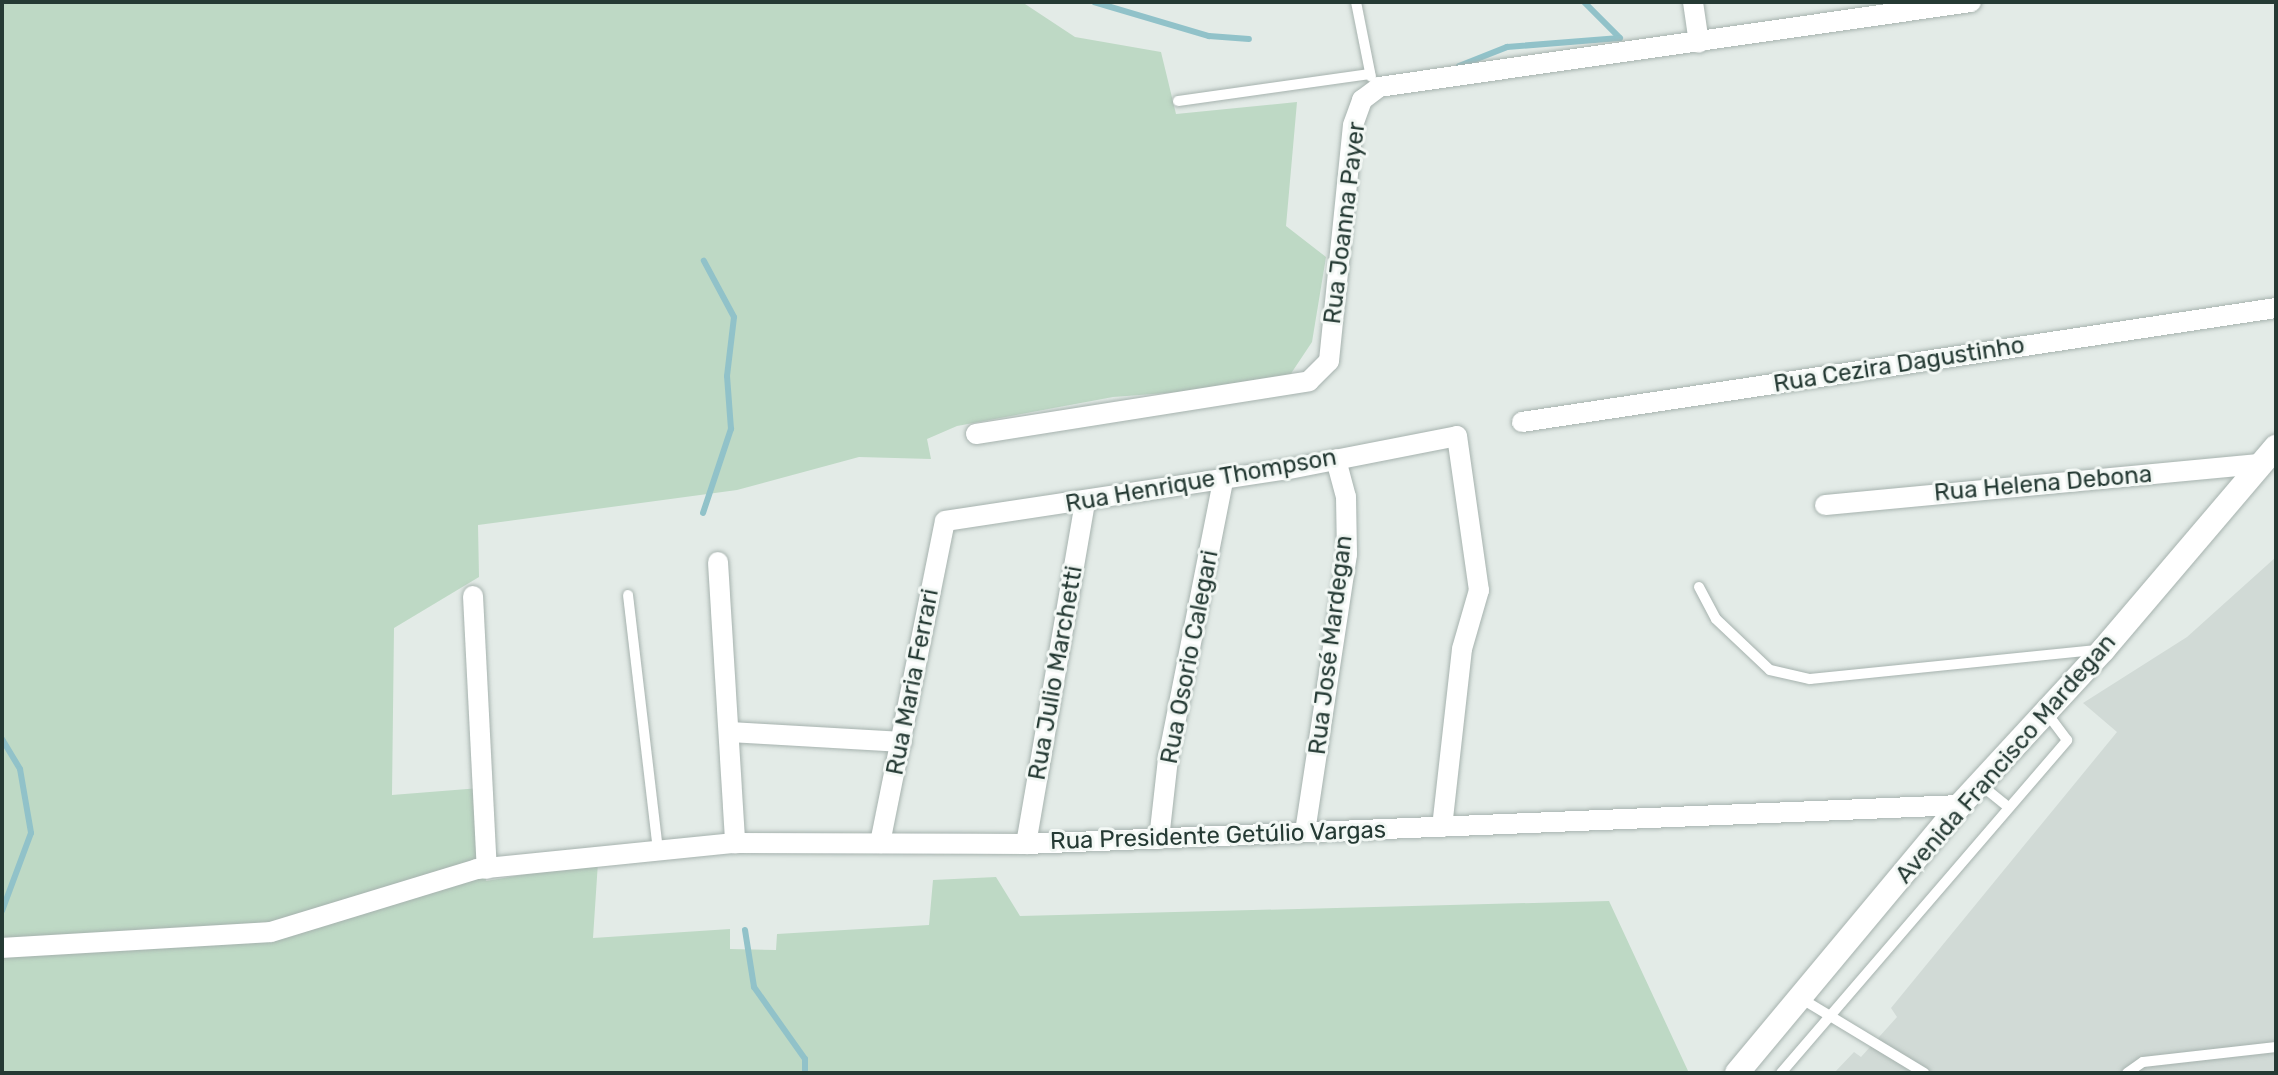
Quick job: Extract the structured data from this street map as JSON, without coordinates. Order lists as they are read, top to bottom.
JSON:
{
  "streets": {
    "main road": ["Avenida Francisco Mardegan"],
    "street": [
      "Rua Joanna Payer",
      "Rua Cezira Dagustinho",
      "Rua Henrique Thompson",
      "Rua Helena Debona",
      "Rua José Mardegan",
      "Rua Osorio Calegari",
      "Rua Julio Marchetti",
      "Rua Maria Ferrari",
      "Rua Presidente Getúlio Vargas"
    ]
  },
  "crossings": [
    ["Rua Henrique Thompson", "Rua José Mardegan"],
    ["Rua Henrique Thompson", "Rua Osorio Calegari"],
    ["Rua Henrique Thompson", "Rua Julio Marchetti"],
    ["Rua Henrique Thompson", "Rua Maria Ferrari"],
    ["Rua Henrique Thompson", "Rua Presidente Getúlio Vargas"],
    ["Rua Helena Debona", "Avenida Francisco Mardegan"],
    ["Rua José Mardegan", "Rua Presidente Getúlio Vargas"],
    ["Rua Osorio Calegari", "Rua Presidente Getúlio Vargas"],
    ["Rua Julio Marchetti", "Rua Presidente Getúlio Vargas"],
    ["Rua Maria Ferrari", "Rua Presidente Getúlio Vargas"],
    ["Avenida Francisco Mardegan", "Rua Presidente Getúlio Vargas"]
  ]
}
